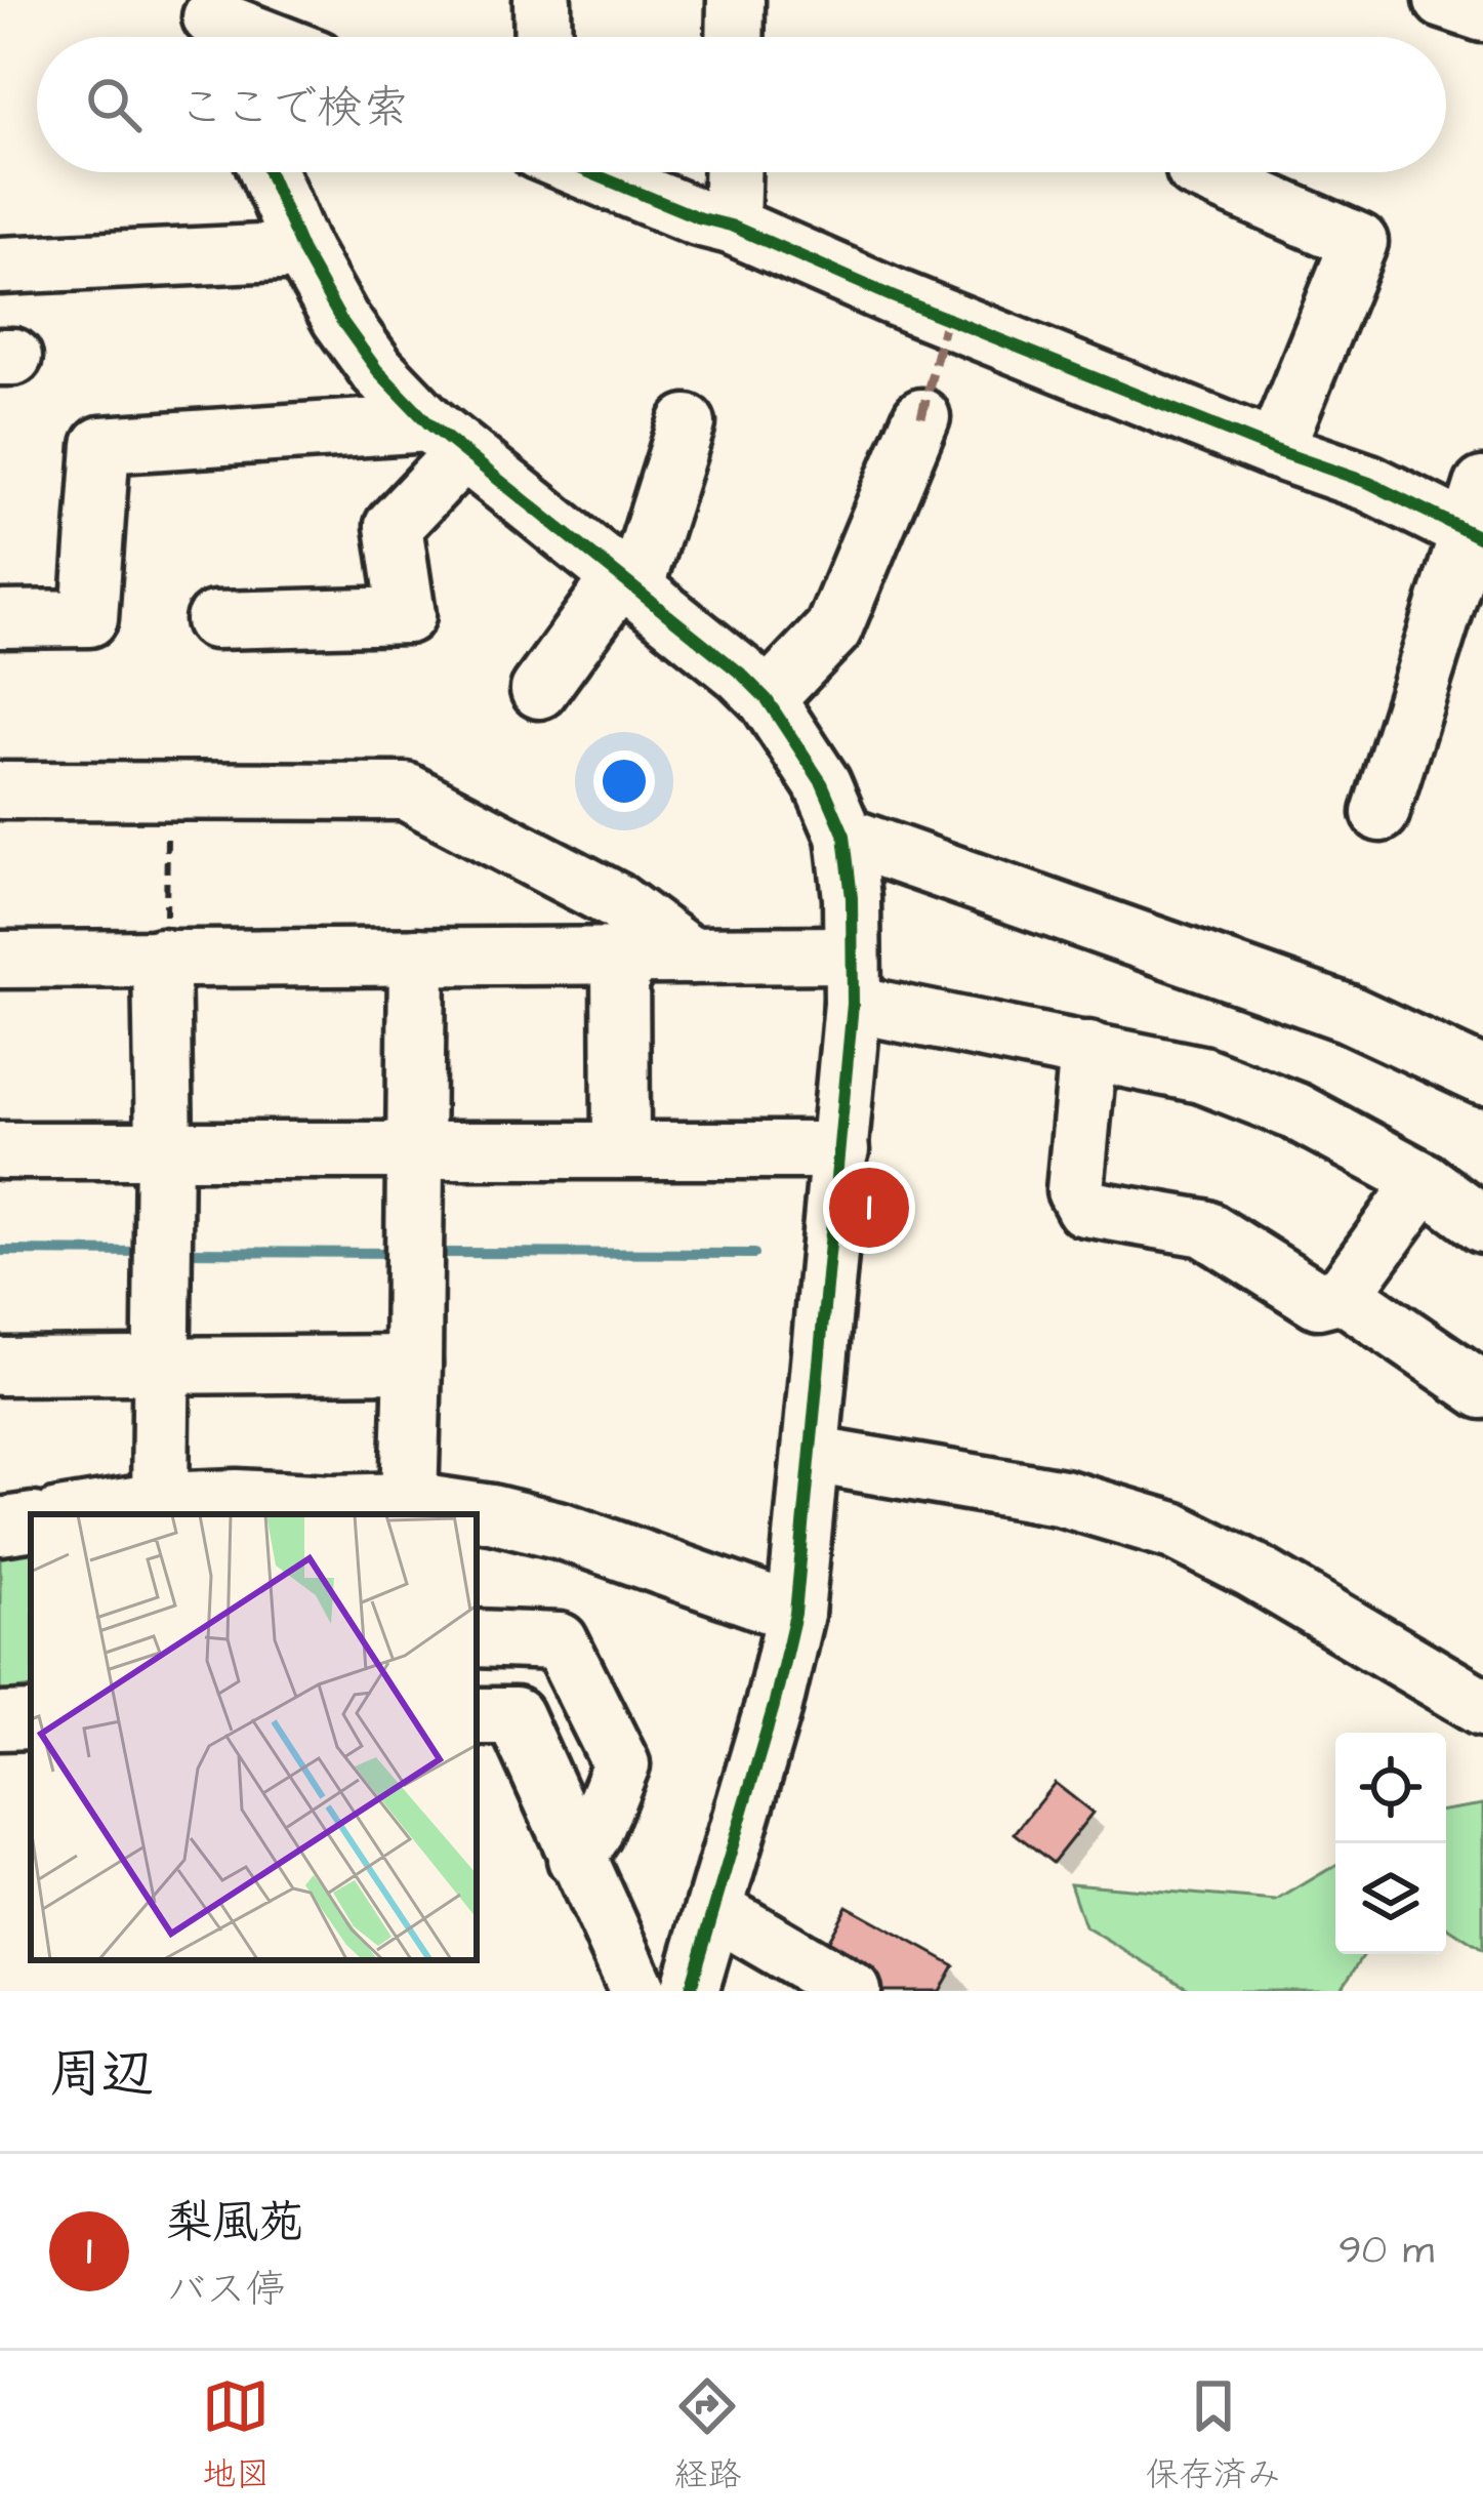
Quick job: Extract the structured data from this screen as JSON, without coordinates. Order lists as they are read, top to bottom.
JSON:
{
  "page": {
    "search": "ここで検索",
    "pins": "1",
    "heading": "周辺",
    "list": [
      {
        "mark": "1",
        "name": "梨風苑",
        "note": "バス停",
        "value": "90 m"
      }
    ],
    "nav": ["地図", "経路", "保存済み"]
  }
}
